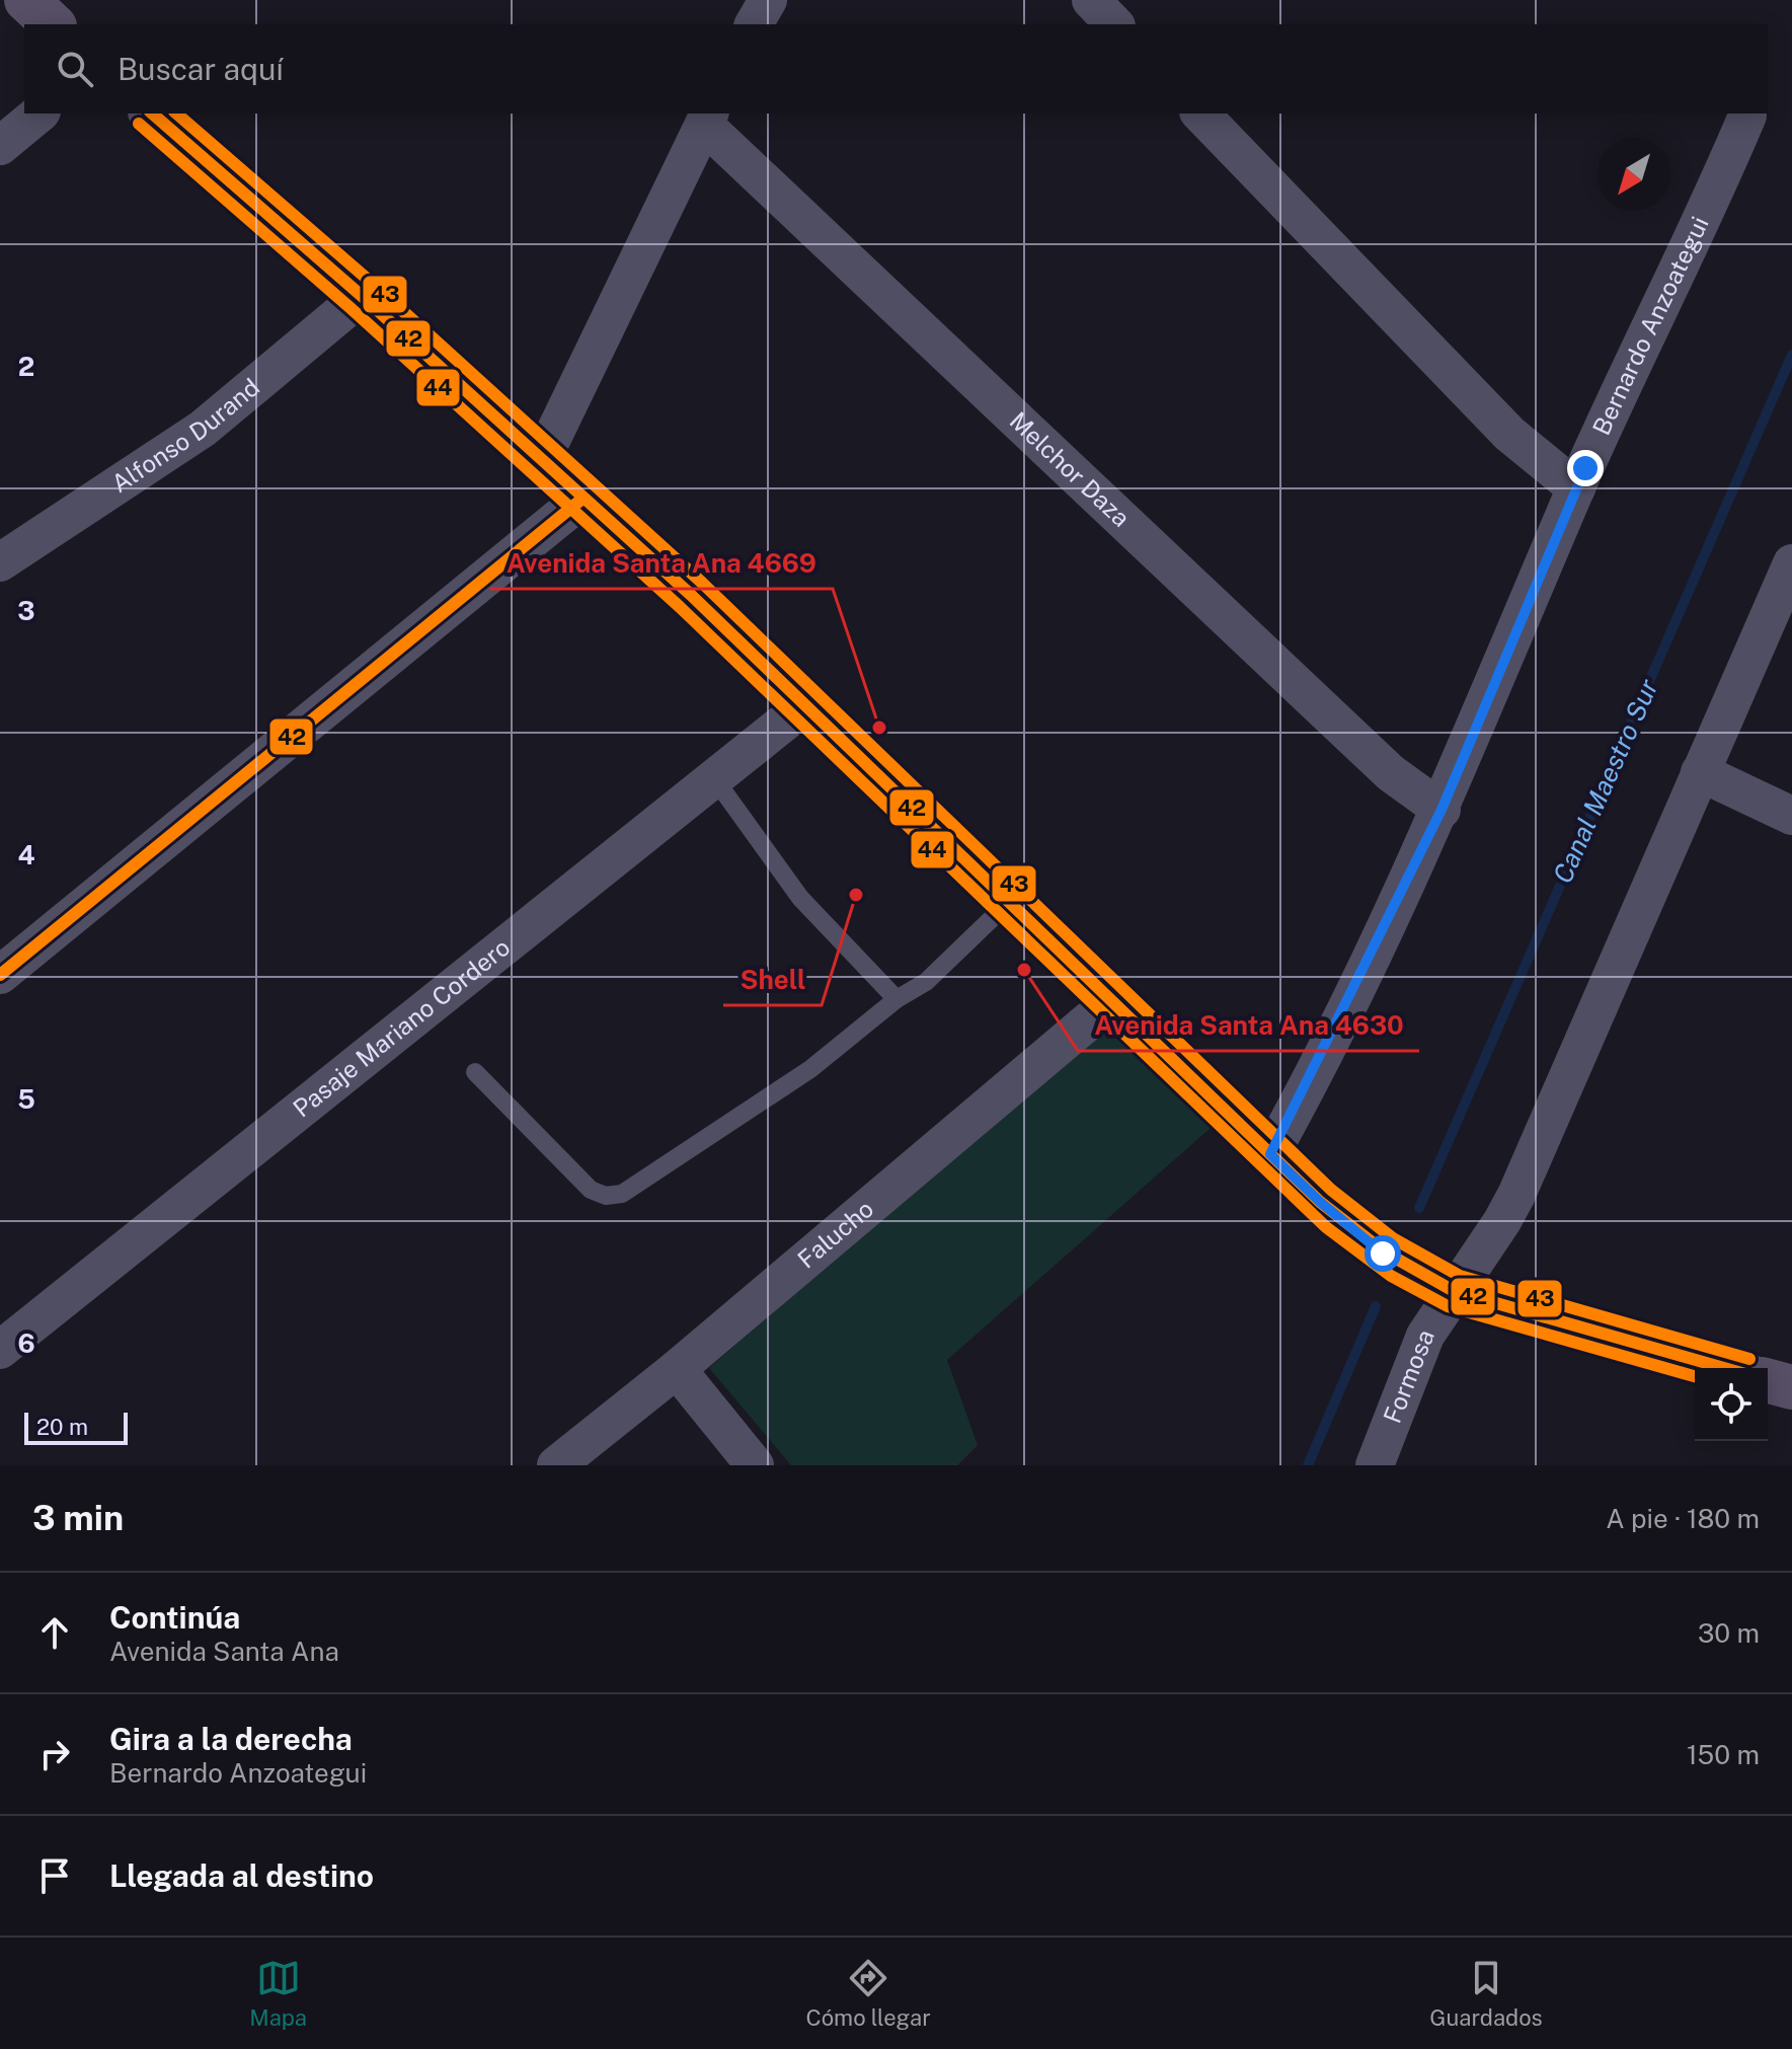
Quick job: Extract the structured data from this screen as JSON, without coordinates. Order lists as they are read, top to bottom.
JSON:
{
  "streets": {
    "street": [
      "Bernardo Anzoategui",
      "Alfonso Durand",
      "Melchor Daza",
      "Pasaje Mariano Cordero",
      "Falucho",
      "Formosa"
    ]
  },
  "crossings": [
    ["Bernardo Anzoategui", "Melchor Daza"]
  ],
  "water": ["Canal Maestro Sur"],
  "places": ["Avenida Santa Ana 4669", "Shell", "Avenida Santa Ana 4630"],
  "lines": ["transit line 42", "transit line 43", "transit line 44"],
  "scale_bar": "20 m",
  "north": "bottom left",
  "page": {
    "search": "Buscar aquí",
    "scale": "20 m",
    "heading": ["3 min", "A pie · 180 m"],
    "list": [
      ["Continúa", "Avenida Santa Ana", "30 m"],
      ["Gira a la derecha", "Bernardo Anzoategui", "150 m"],
      "Llegada al destino"
    ],
    "nav": ["Mapa", "Cómo llegar", "Guardados"]
  },
  "grid": {
    "rows": [
      "2",
      "3",
      "4",
      "5",
      "6"
    ]
  }
}
